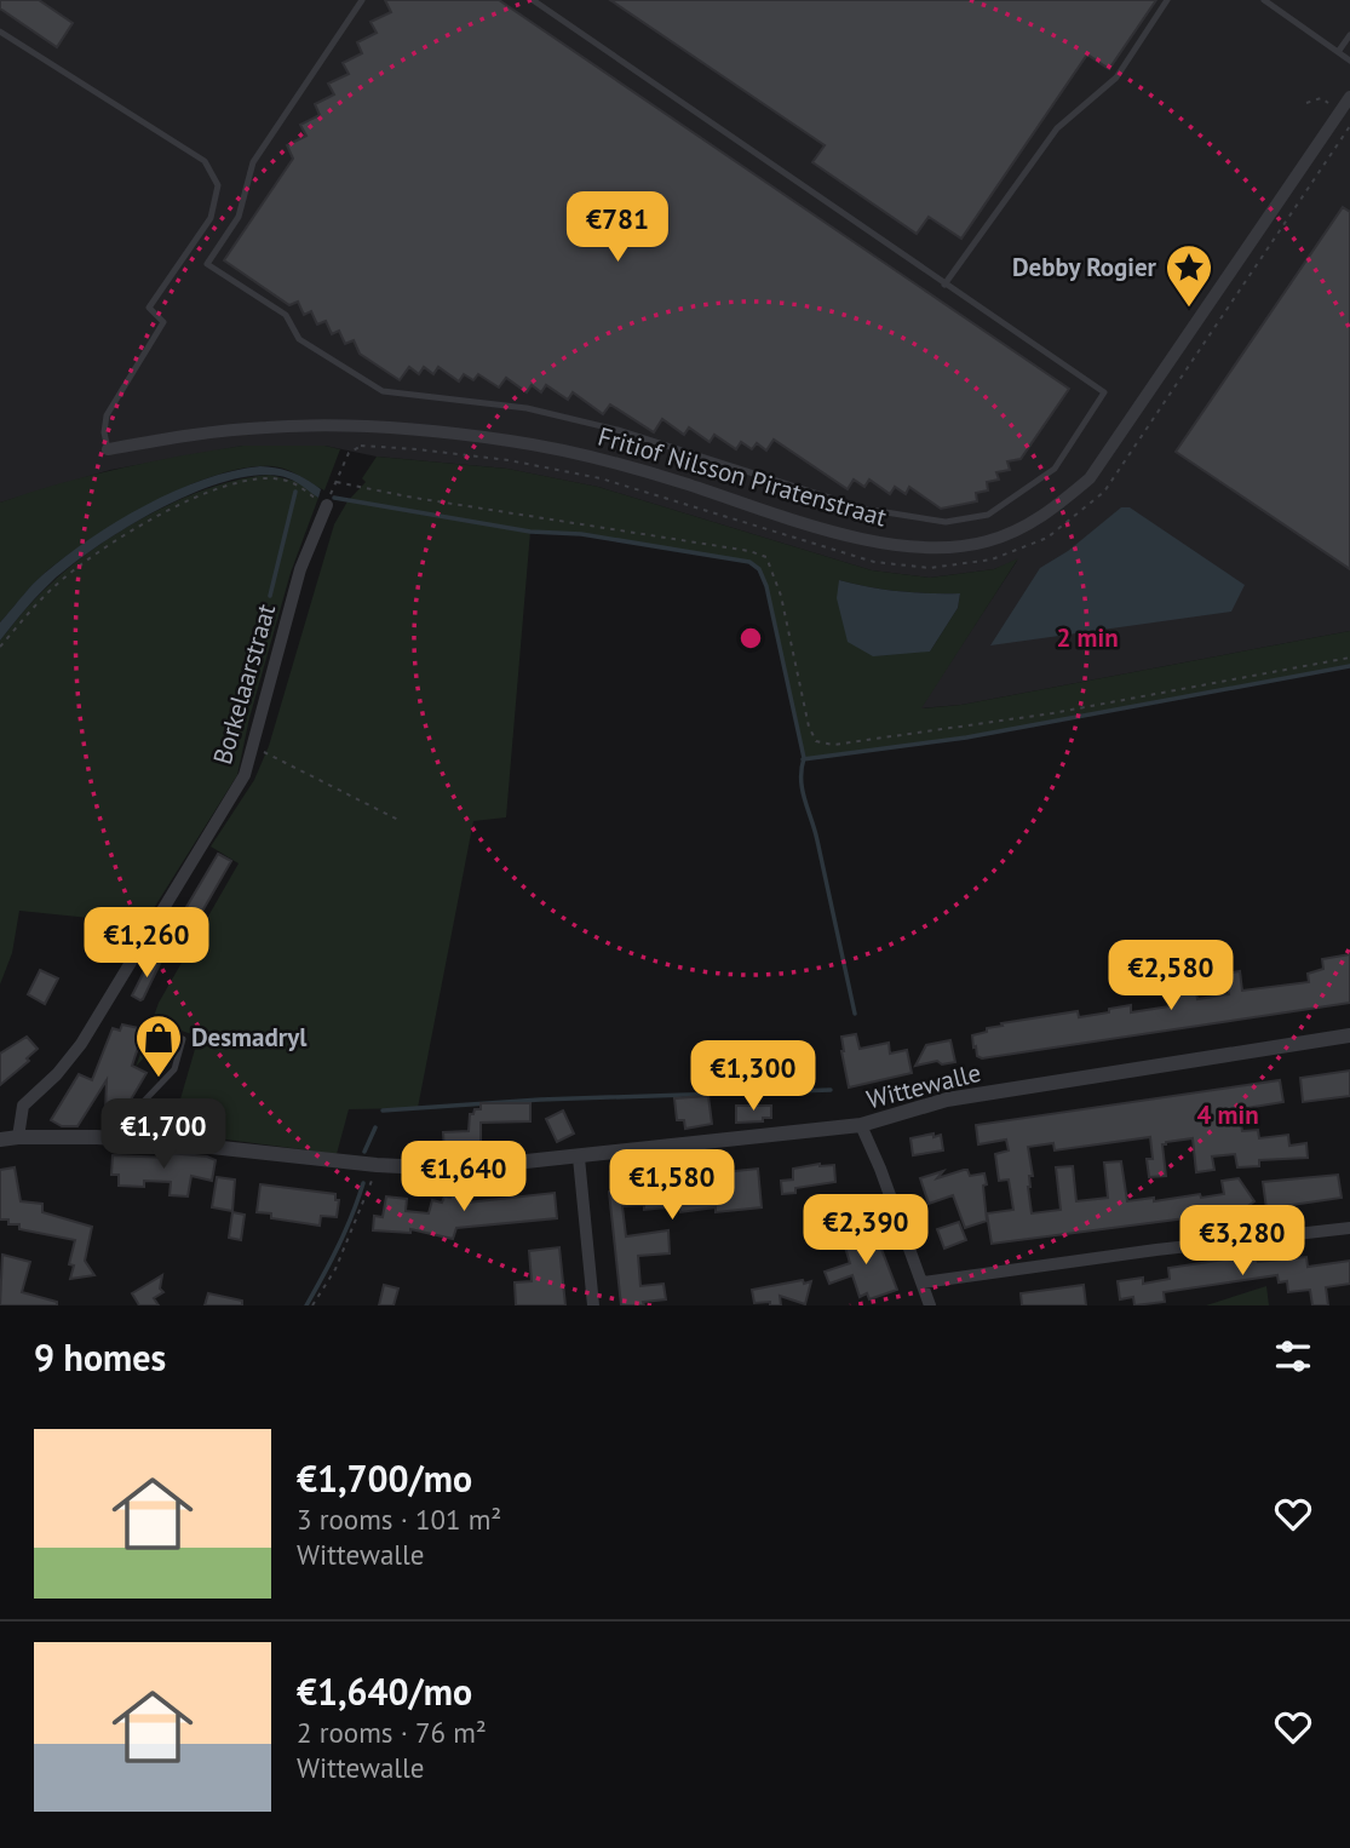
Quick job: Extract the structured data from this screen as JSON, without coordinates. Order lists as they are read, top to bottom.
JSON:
{
  "streets": {
    "street": ["Fritiof Nilsson Piratenstraat", "Borkelaarstraat", "Wittewalle"]
  },
  "crossings": [
    ["Borkelaarstraat", "Wittewalle"]
  ],
  "places": {
    "place": ["Debby Rogier"],
    "shop": ["Desmadryl"]
  },
  "page": {
    "price": [
      "€781",
      "€1,260",
      "€2,580",
      "€1,300",
      "€1,700",
      "€1,640",
      "€1,580",
      "€2,390",
      "€3,280"
    ],
    "heading": "9 homes",
    "list": [
      {
        "name": "€1,700/mo",
        "note": "3 rooms · 101 m² · Wittewalle"
      },
      {
        "name": "€1,640/mo",
        "note": "2 rooms · 76 m² · Wittewalle"
      }
    ]
  },
  "rings": ["2 min", "4 min"]
}
